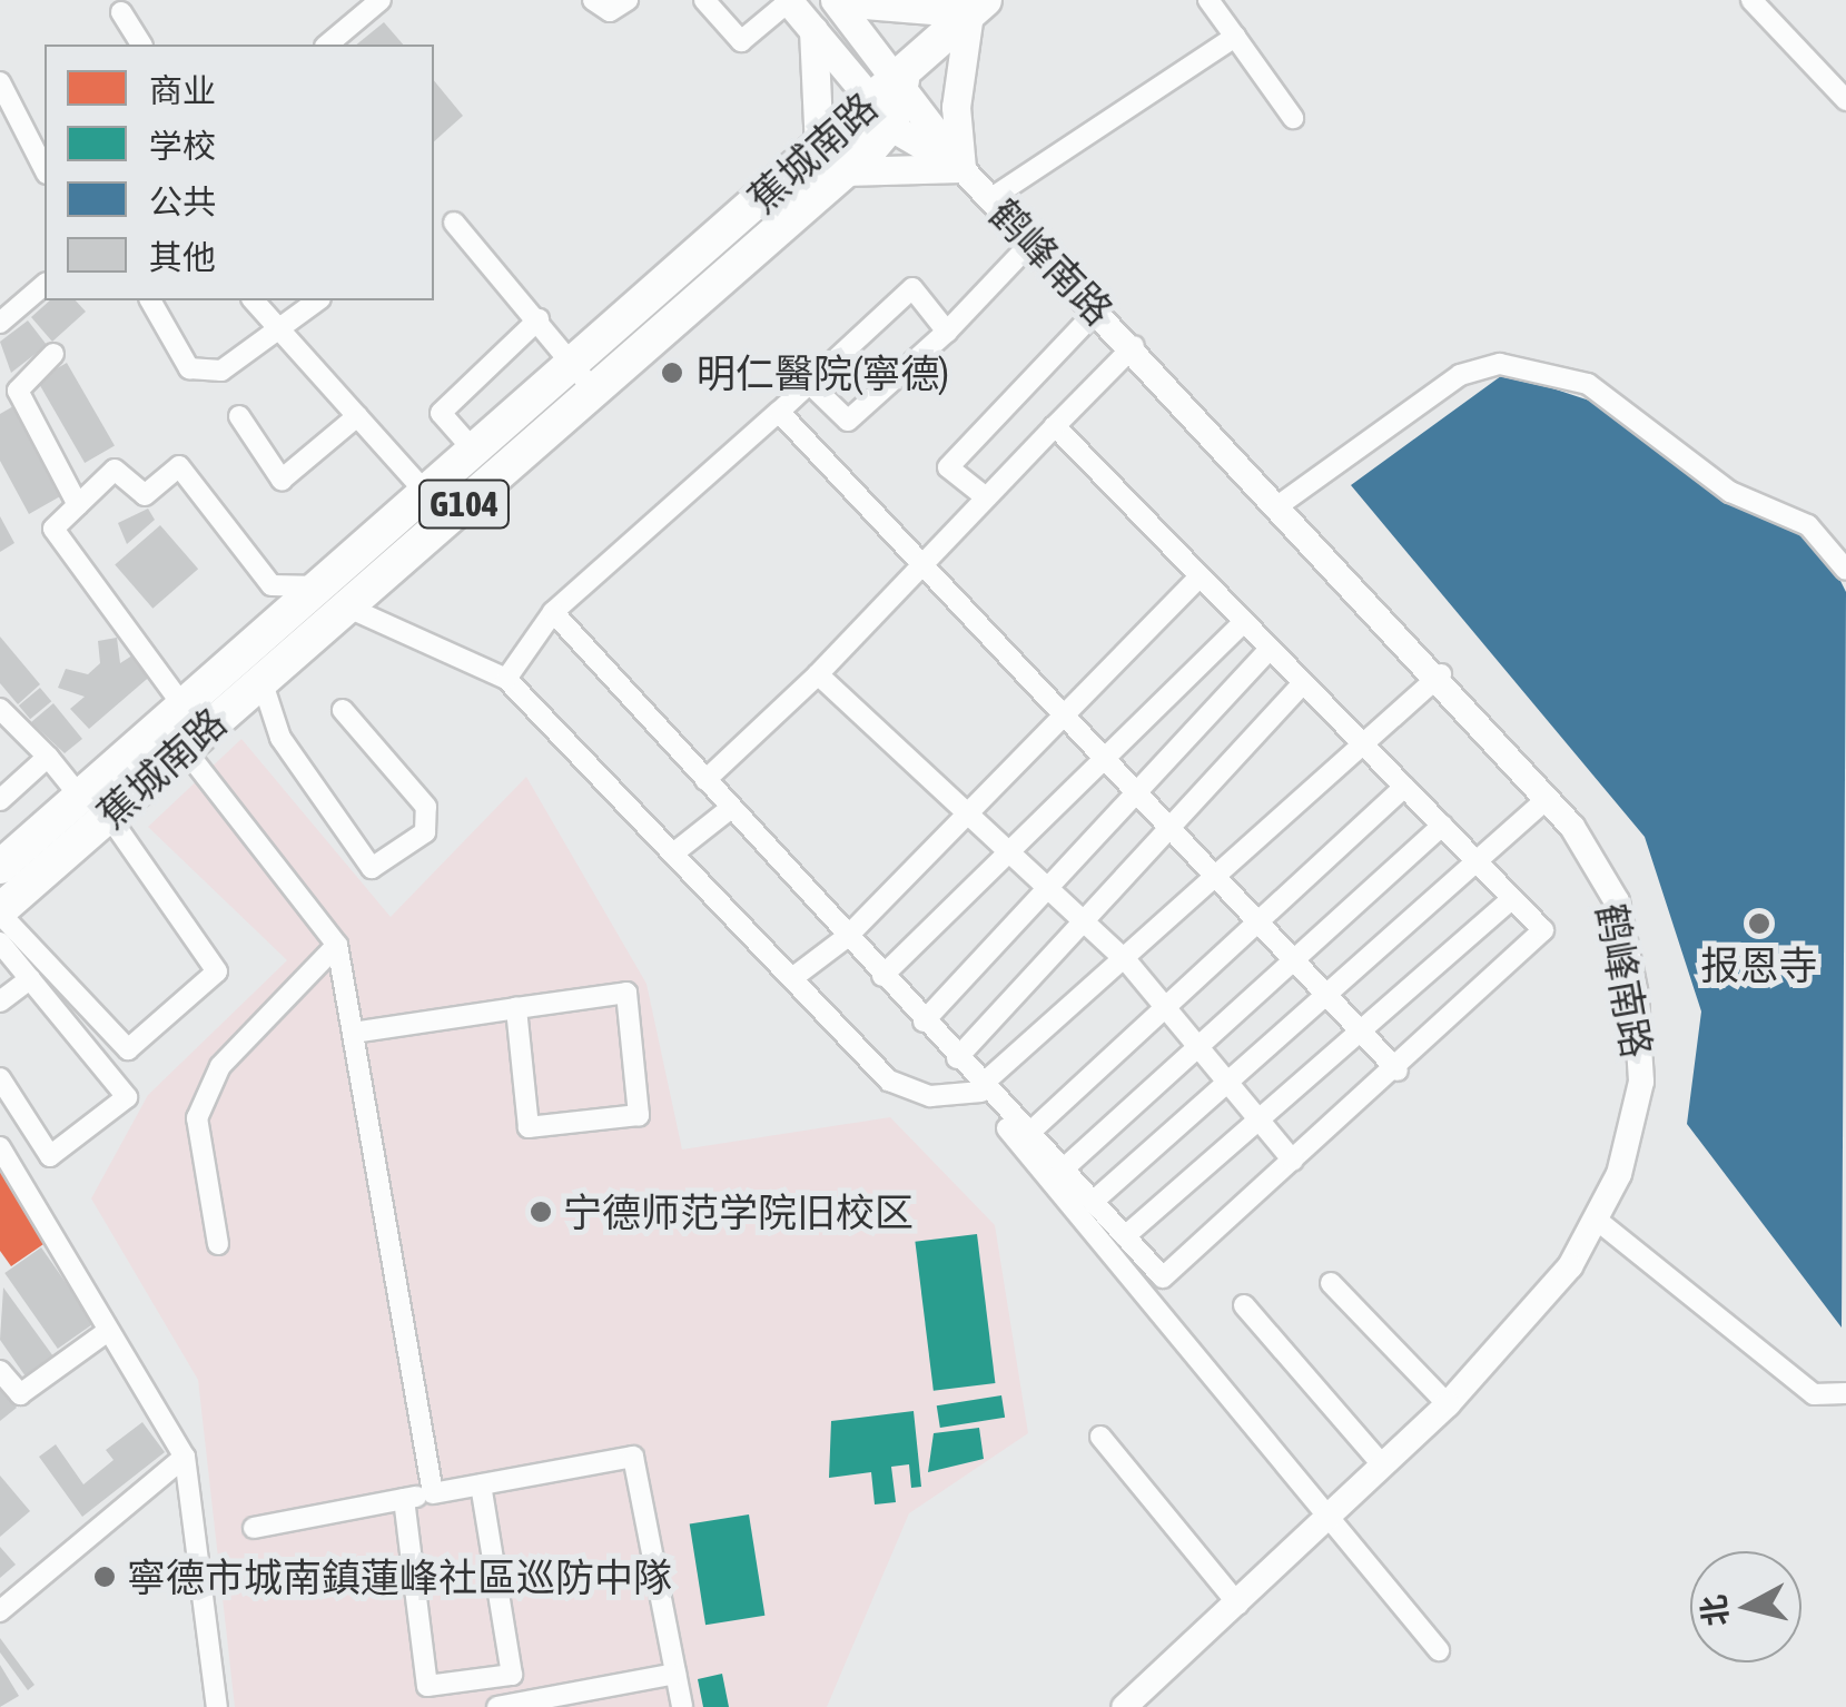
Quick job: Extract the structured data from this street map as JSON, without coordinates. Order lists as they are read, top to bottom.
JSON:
{
  "streets": {
    "highway": ["蕉城南路", "G104"],
    "street": ["鹤峰南路"]
  },
  "crossings": [
    ["蕉城南路", "G104"]
  ],
  "places": [
    "明仁醫院(寧德)",
    "报恩寺",
    "宁德师范学院旧校区",
    "寧德市城南鎮蓮峰社區巡防中隊"
  ],
  "legend": [
    "商业",
    "学校",
    "公共",
    "其他"
  ],
  "north": "left"
}
